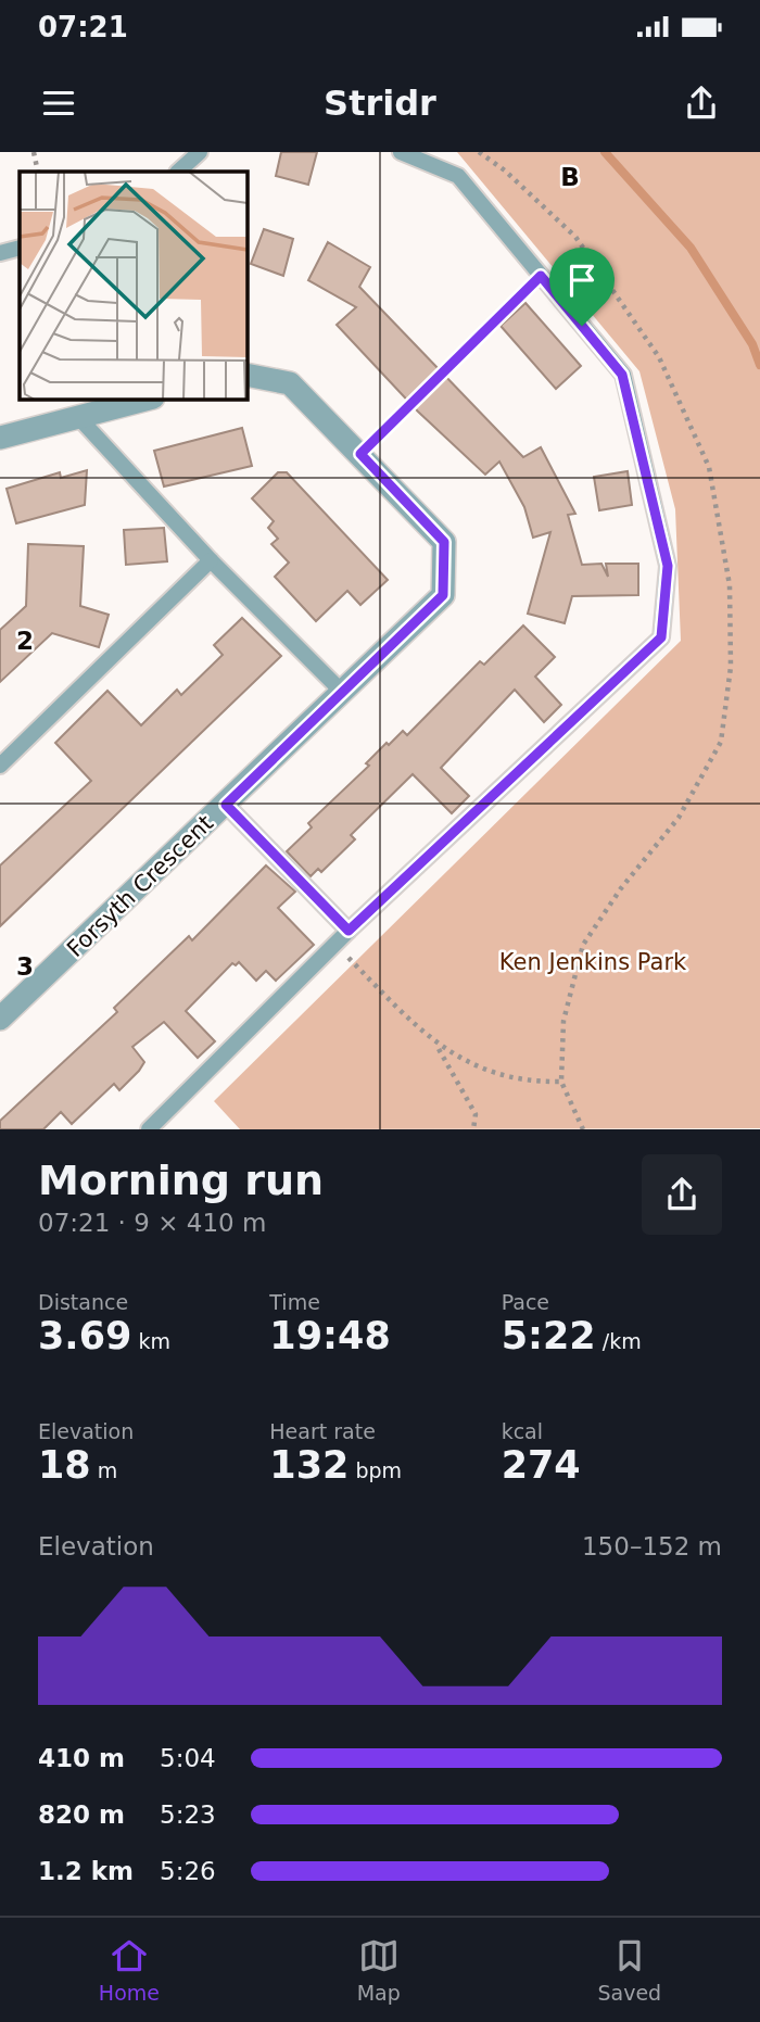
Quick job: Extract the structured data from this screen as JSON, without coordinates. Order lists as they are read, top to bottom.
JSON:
{
  "streets": {
    "street": ["Forsyth Crescent"]
  },
  "parks": ["Ken Jenkins Park"],
  "page": {
    "status": "07:21",
    "header": "Stridr",
    "heading": ["Morning run", "07:21 · 9 × 410 m"],
    "stats": [
      ["Distance", "3.69 km"],
      ["Time", "19:48"],
      ["Pace", "5:22 /km"],
      ["Elevation", "18 m"],
      ["Heart rate", "132 bpm"],
      ["kcal", "274"]
    ],
    "chart": ["Elevation", "150–152 m"],
    "list": [
      {
        "name": "410 m",
        "note": "5:04"
      },
      {
        "name": "820 m",
        "note": "5:23"
      },
      {
        "name": "1.2 km",
        "note": "5:26"
      }
    ],
    "tabs": ["Home", "Map", "Saved"]
  },
  "grid": {
    "columns": ["B"],
    "rows": ["2", "3"]
  }
}
